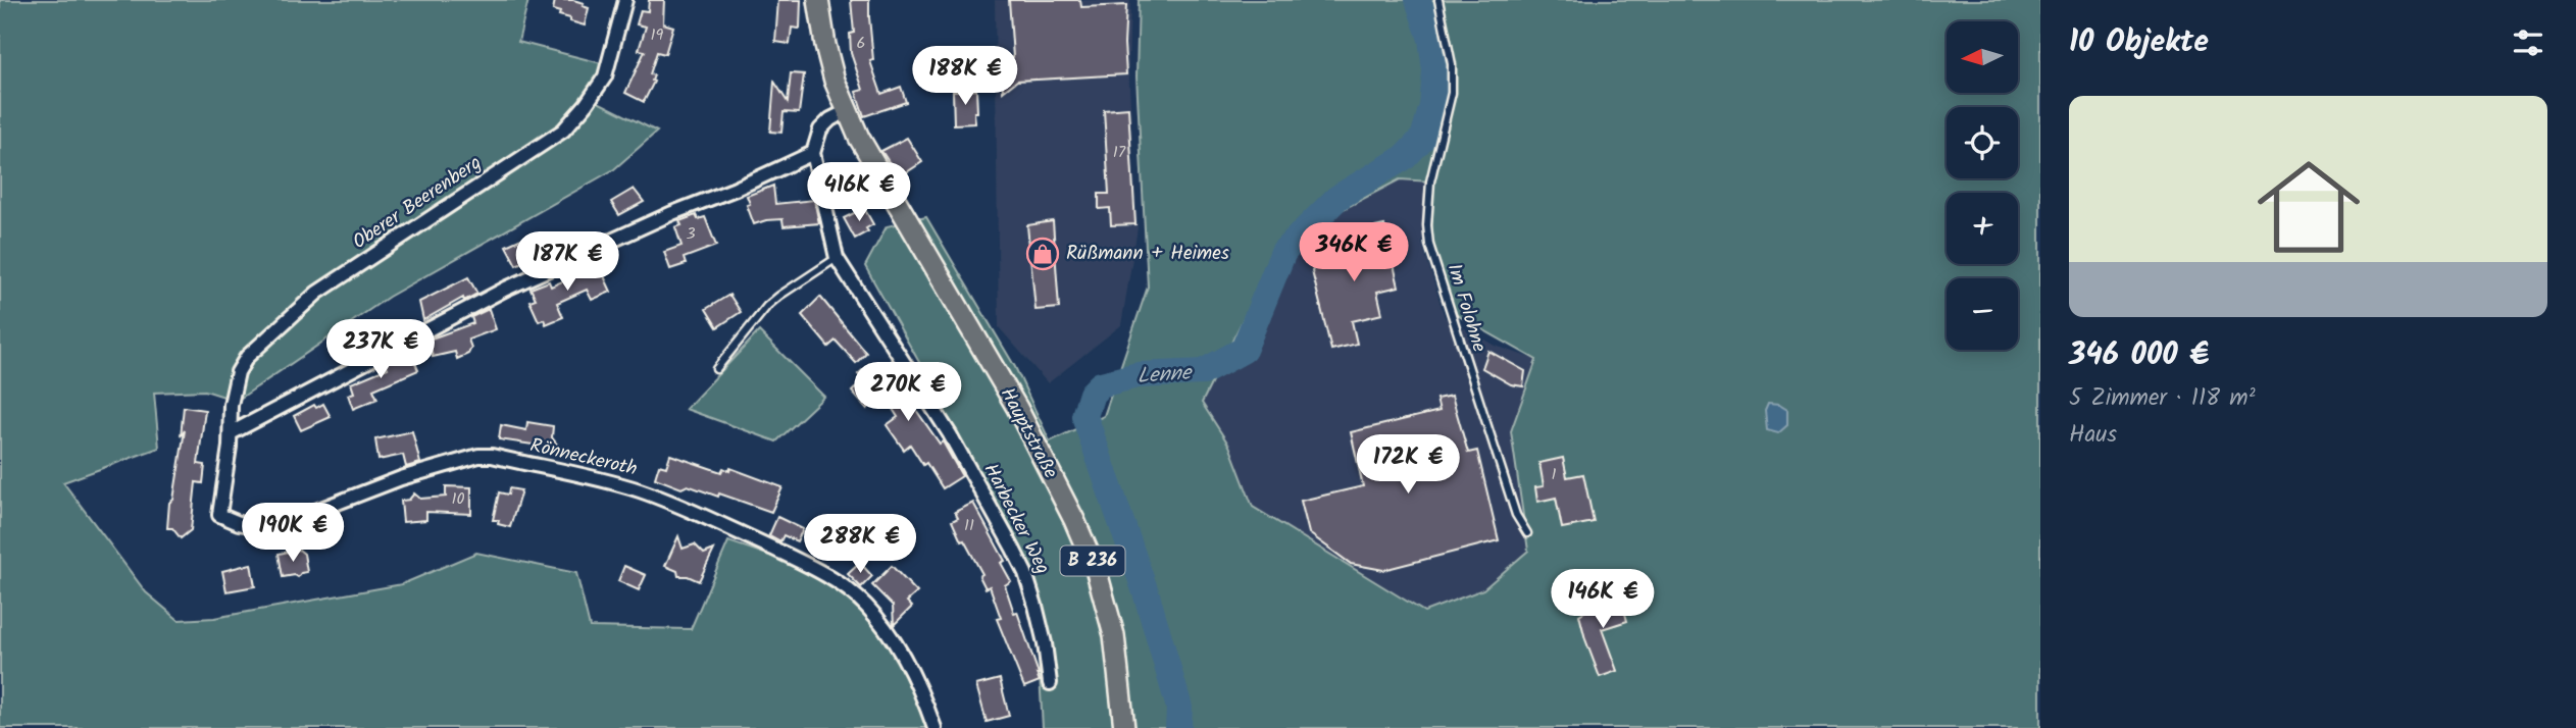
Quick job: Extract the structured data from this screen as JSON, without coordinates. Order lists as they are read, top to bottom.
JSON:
{
  "streets": {
    "main road": ["Hauptstraße", "B 236"],
    "street": ["Oberer Beerenberg", "Rönneckeroth", "Harbecker Weg"],
    "lane": ["Im Folohne"]
  },
  "crossings": [
    ["Oberer Beerenberg", "Rönneckeroth"]
  ],
  "water": ["Lenne"],
  "places": {
    "shop": ["Rüßmann + Heimes"]
  },
  "house_numbers": [
    "19",
    "6",
    "17",
    "3",
    "1",
    "10",
    "11"
  ],
  "north": "left",
  "page": {
    "heading": "10 Objekte",
    "map_buttons": ["+", "−"],
    "price": [
      "188K €",
      "416K €",
      "346K €",
      "187K €",
      "237K €",
      "270K €",
      "172K €",
      "190K €",
      "288K €",
      "146K €"
    ],
    "list": [
      {
        "name": "346 000 €",
        "note": "5 Zimmer · 118 m² · Haus"
      }
    ]
  }
}
